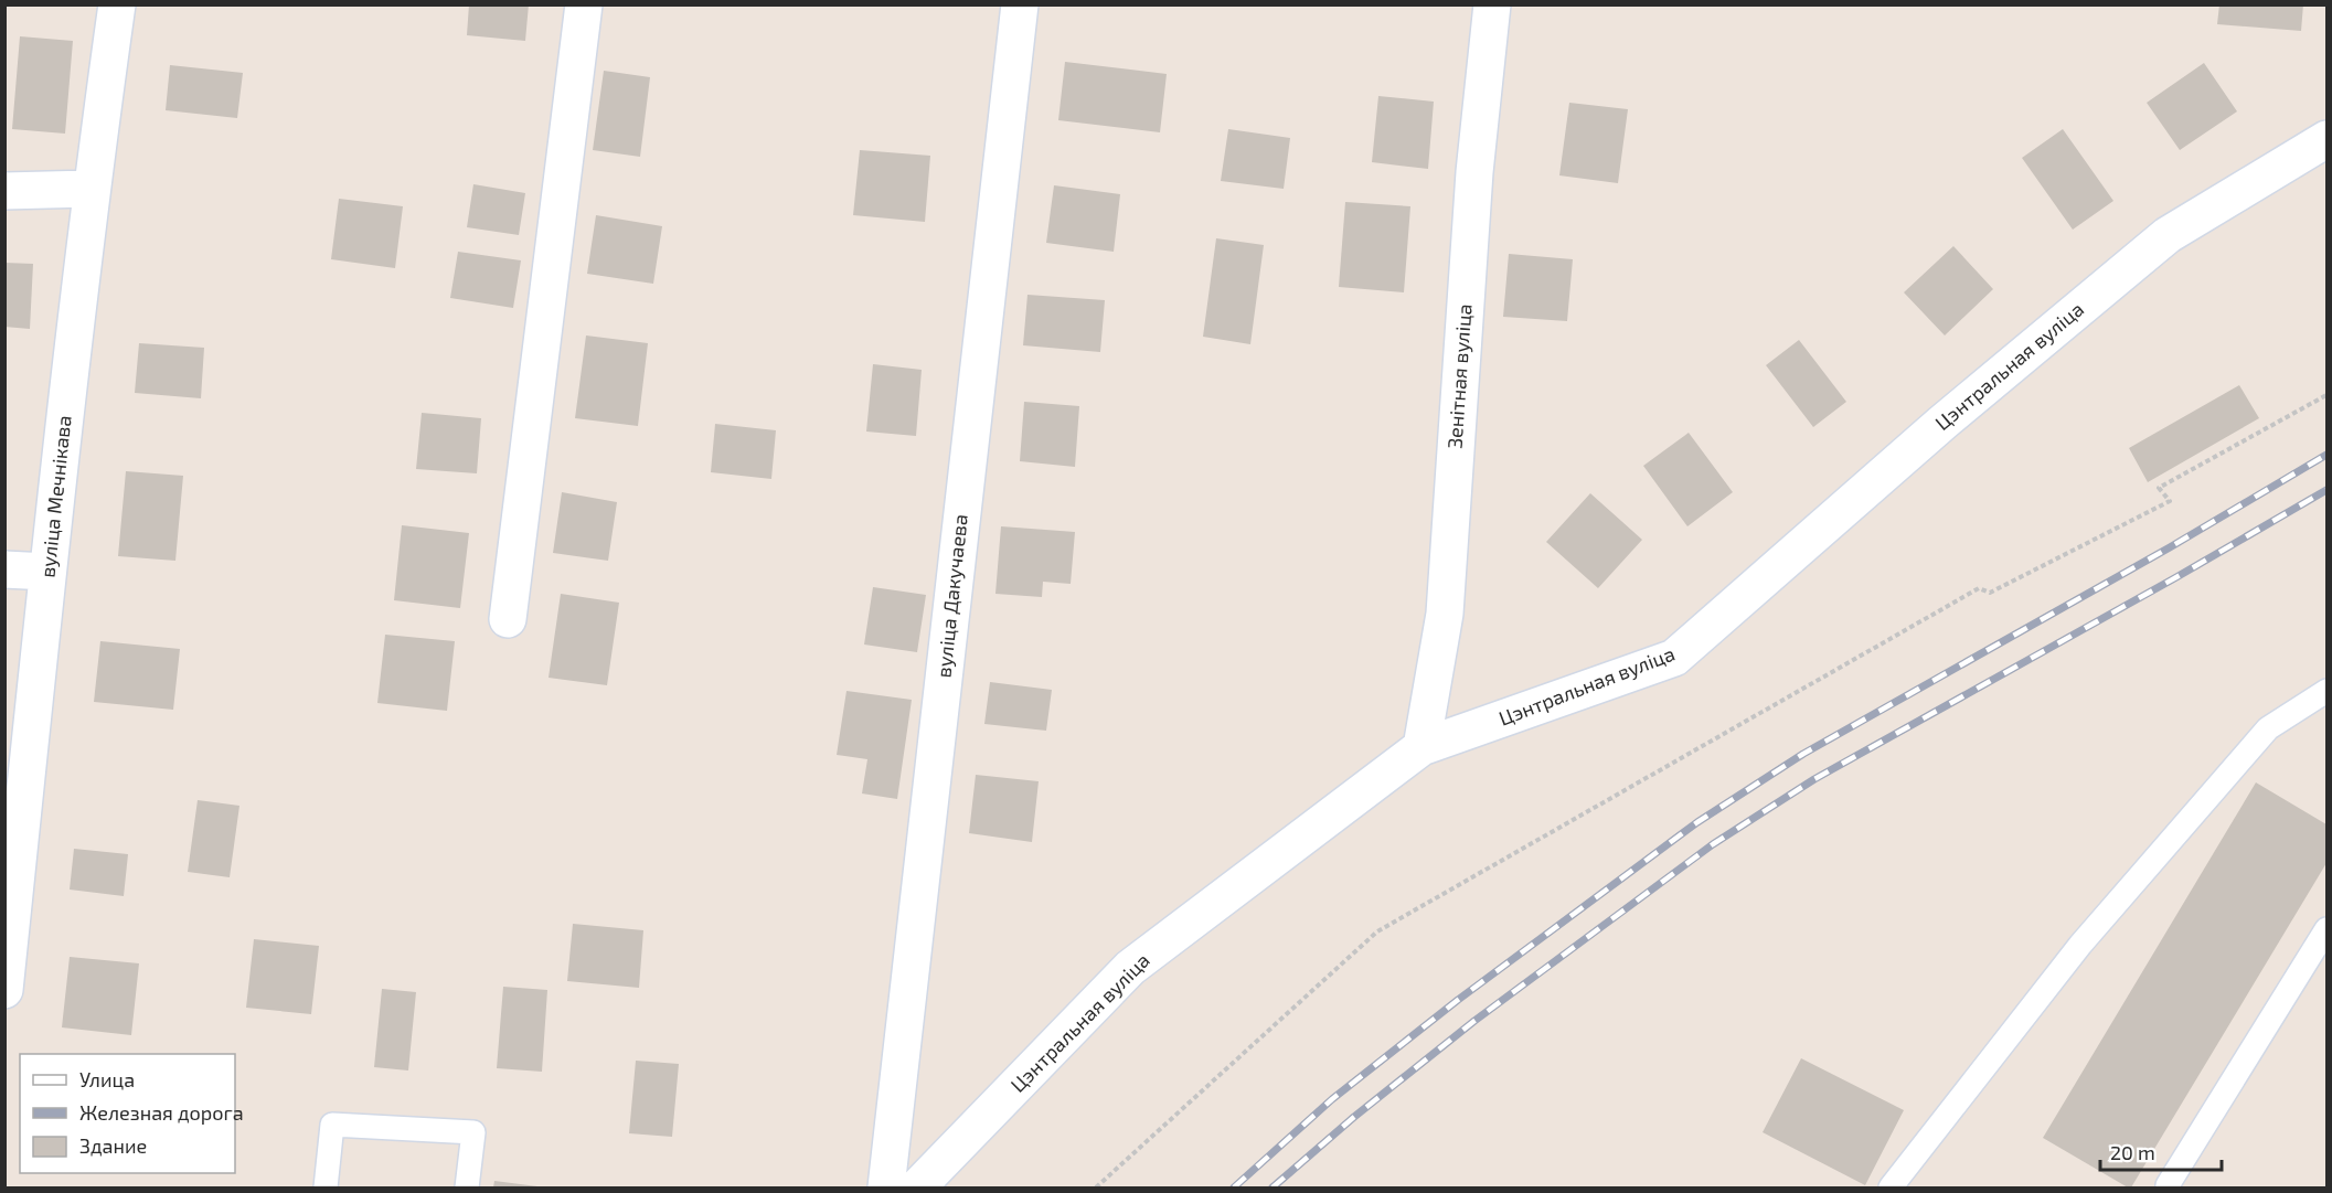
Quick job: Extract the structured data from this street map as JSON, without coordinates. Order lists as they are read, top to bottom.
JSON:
{
  "streets": {
    "street": [
      "Цэнтральная вуліца",
      "Зенітная вуліца",
      "вуліца Мечнікава",
      "вуліца Дакучаева"
    ]
  },
  "crossings": [
    ["Цэнтральная вуліца", "Зенітная вуліца"]
  ],
  "legend": ["Улица", "Железная дорога", "Здание"],
  "scale_bar": "20 m"
}
